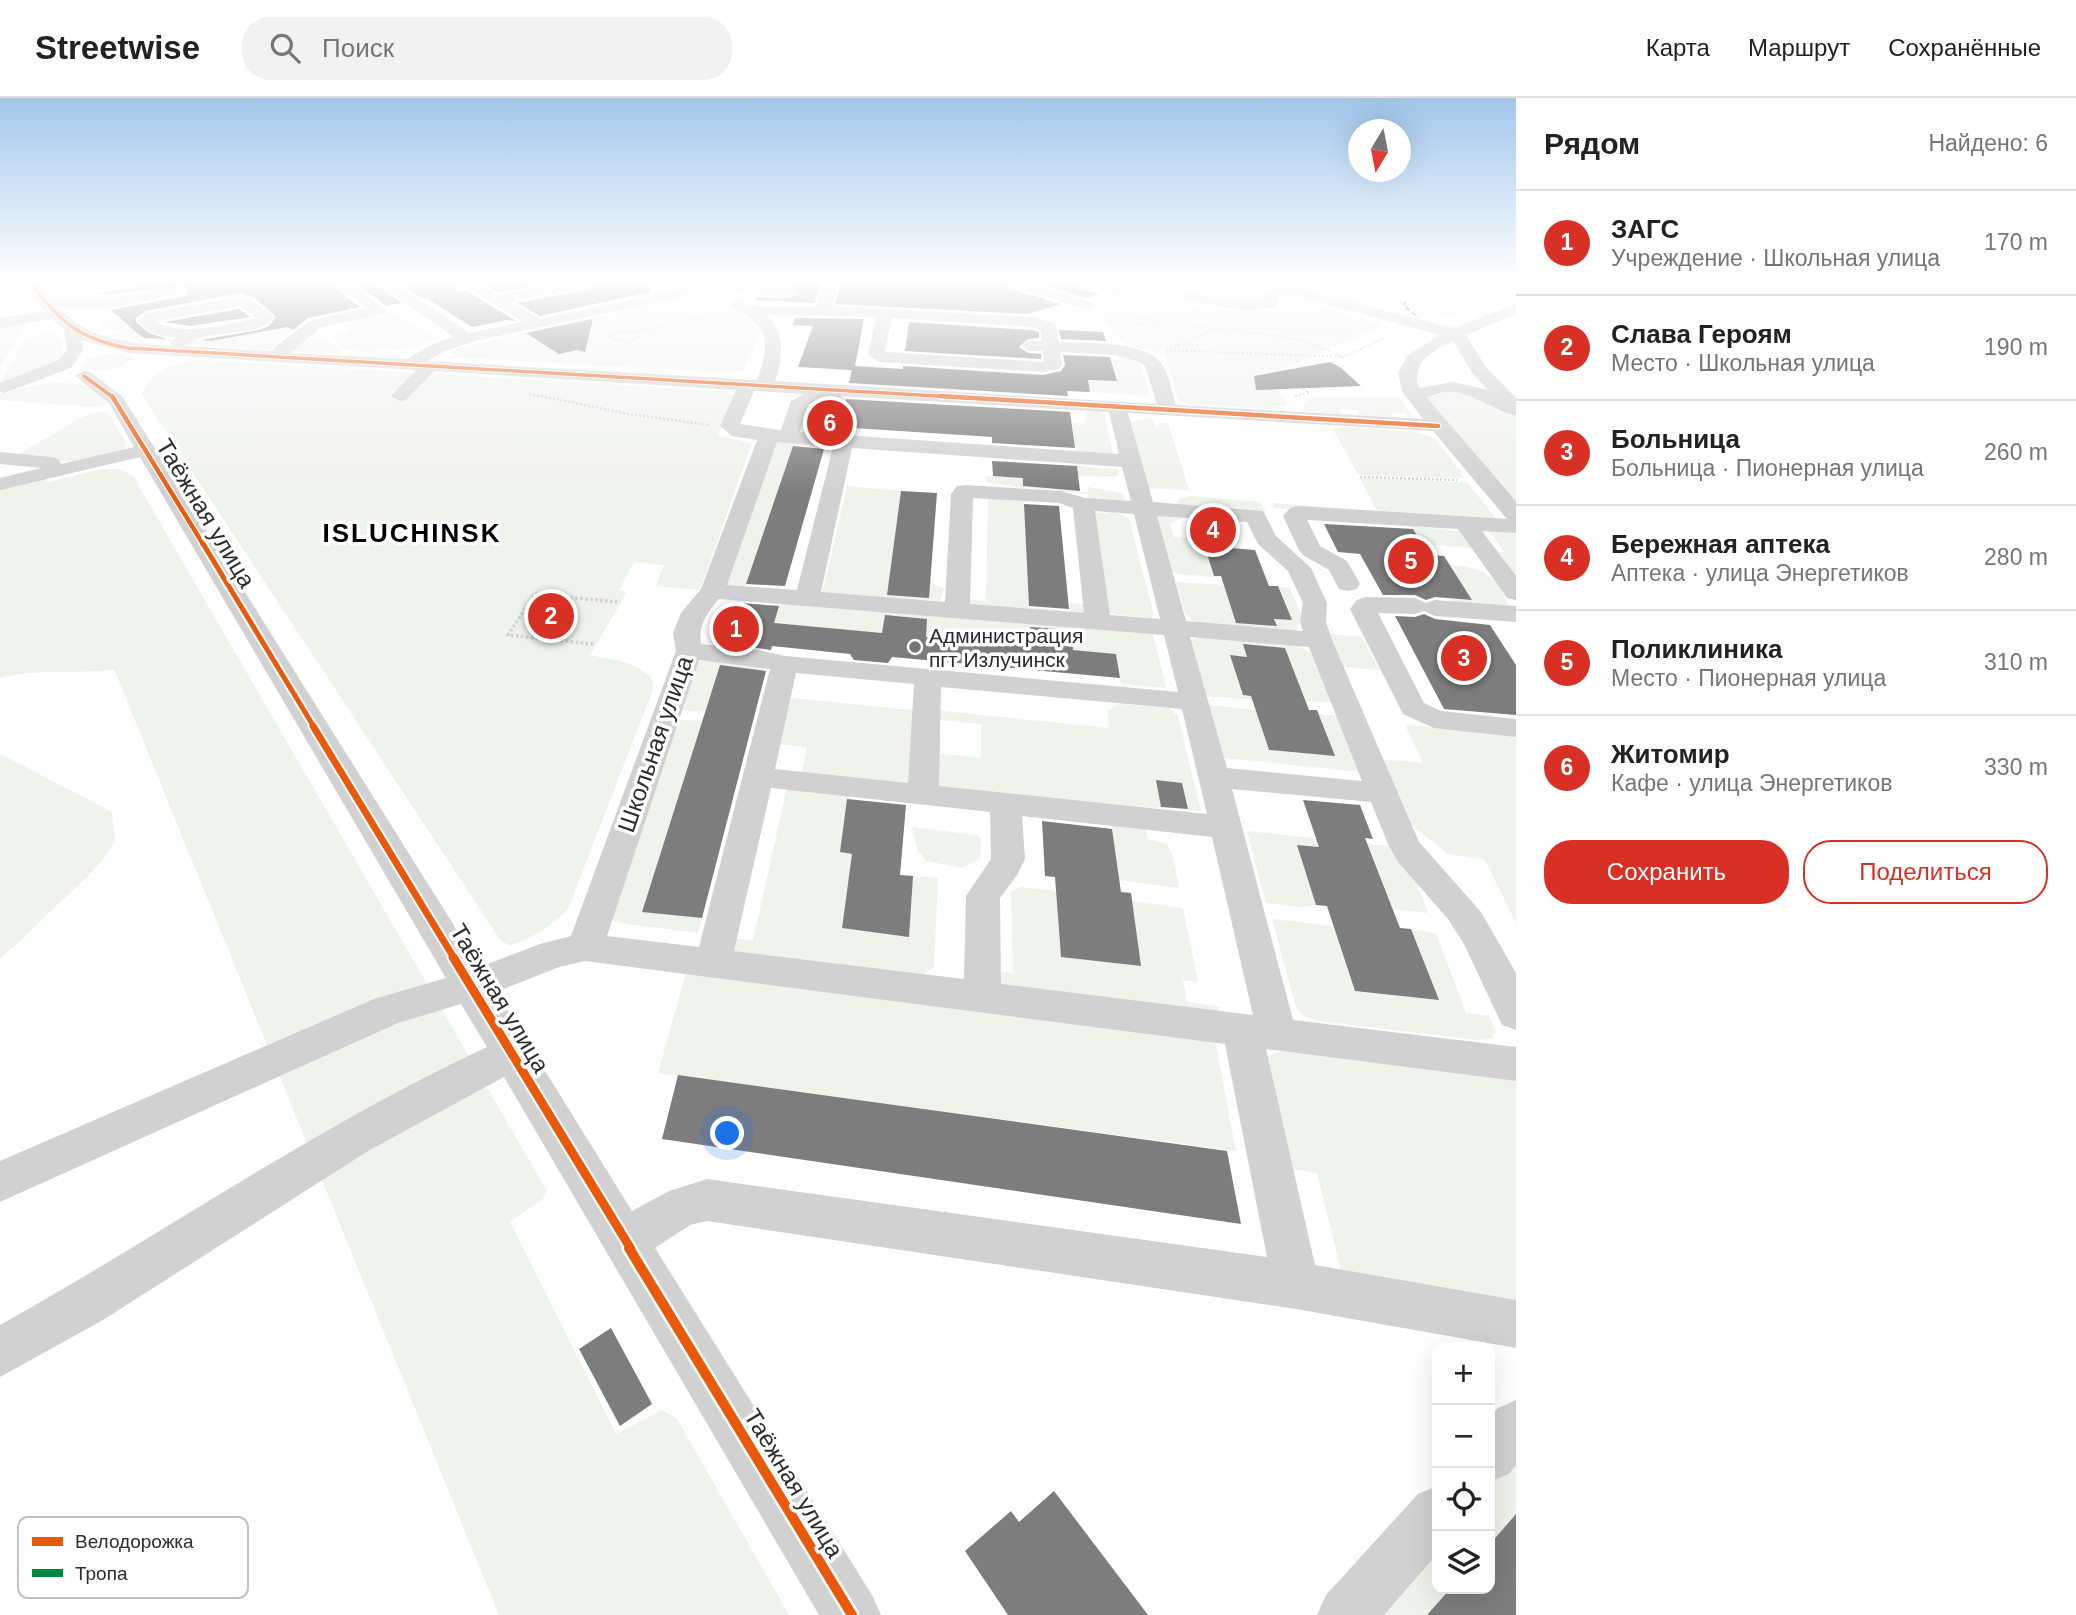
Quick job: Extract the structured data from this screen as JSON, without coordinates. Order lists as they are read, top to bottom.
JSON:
{
  "streets": {
    "street": ["Таёжная улица", "Школьная улица"]
  },
  "districts": ["ISLUCHINSK"],
  "places": ["Администрация пгт Излучинск"],
  "legend": ["Велодорожка", "Тропа"],
  "north": "bottom",
  "page": {
    "header": "Streetwise",
    "search": "Поиск",
    "nav": ["Карта", "Маршрут", "Сохранённые"],
    "heading": ["Рядом", "Найдено: 6"],
    "list": [
      {
        "mark": "1",
        "name": "ЗАГС",
        "note": "Учреждение · Школьная улица",
        "value": "170 m"
      },
      {
        "mark": "2",
        "name": "Слава Героям",
        "note": "Место · Школьная улица",
        "value": "190 m"
      },
      {
        "mark": "3",
        "name": "Больница",
        "note": "Больница · Пионерная улица",
        "value": "260 m"
      },
      {
        "mark": "4",
        "name": "Бережная аптека",
        "note": "Аптека · улица Энергетиков",
        "value": "280 m"
      },
      {
        "mark": "5",
        "name": "Поликлиника",
        "note": "Место · Пионерная улица",
        "value": "310 m"
      },
      {
        "mark": "6",
        "name": "Житомир",
        "note": "Кафе · улица Энергетиков",
        "value": "330 m"
      }
    ],
    "pins": [
      "6",
      "4",
      "5",
      "2",
      "1",
      "3"
    ],
    "buttons": ["Сохранить", "Поделиться"],
    "map_buttons": ["+", "−"]
  }
}
